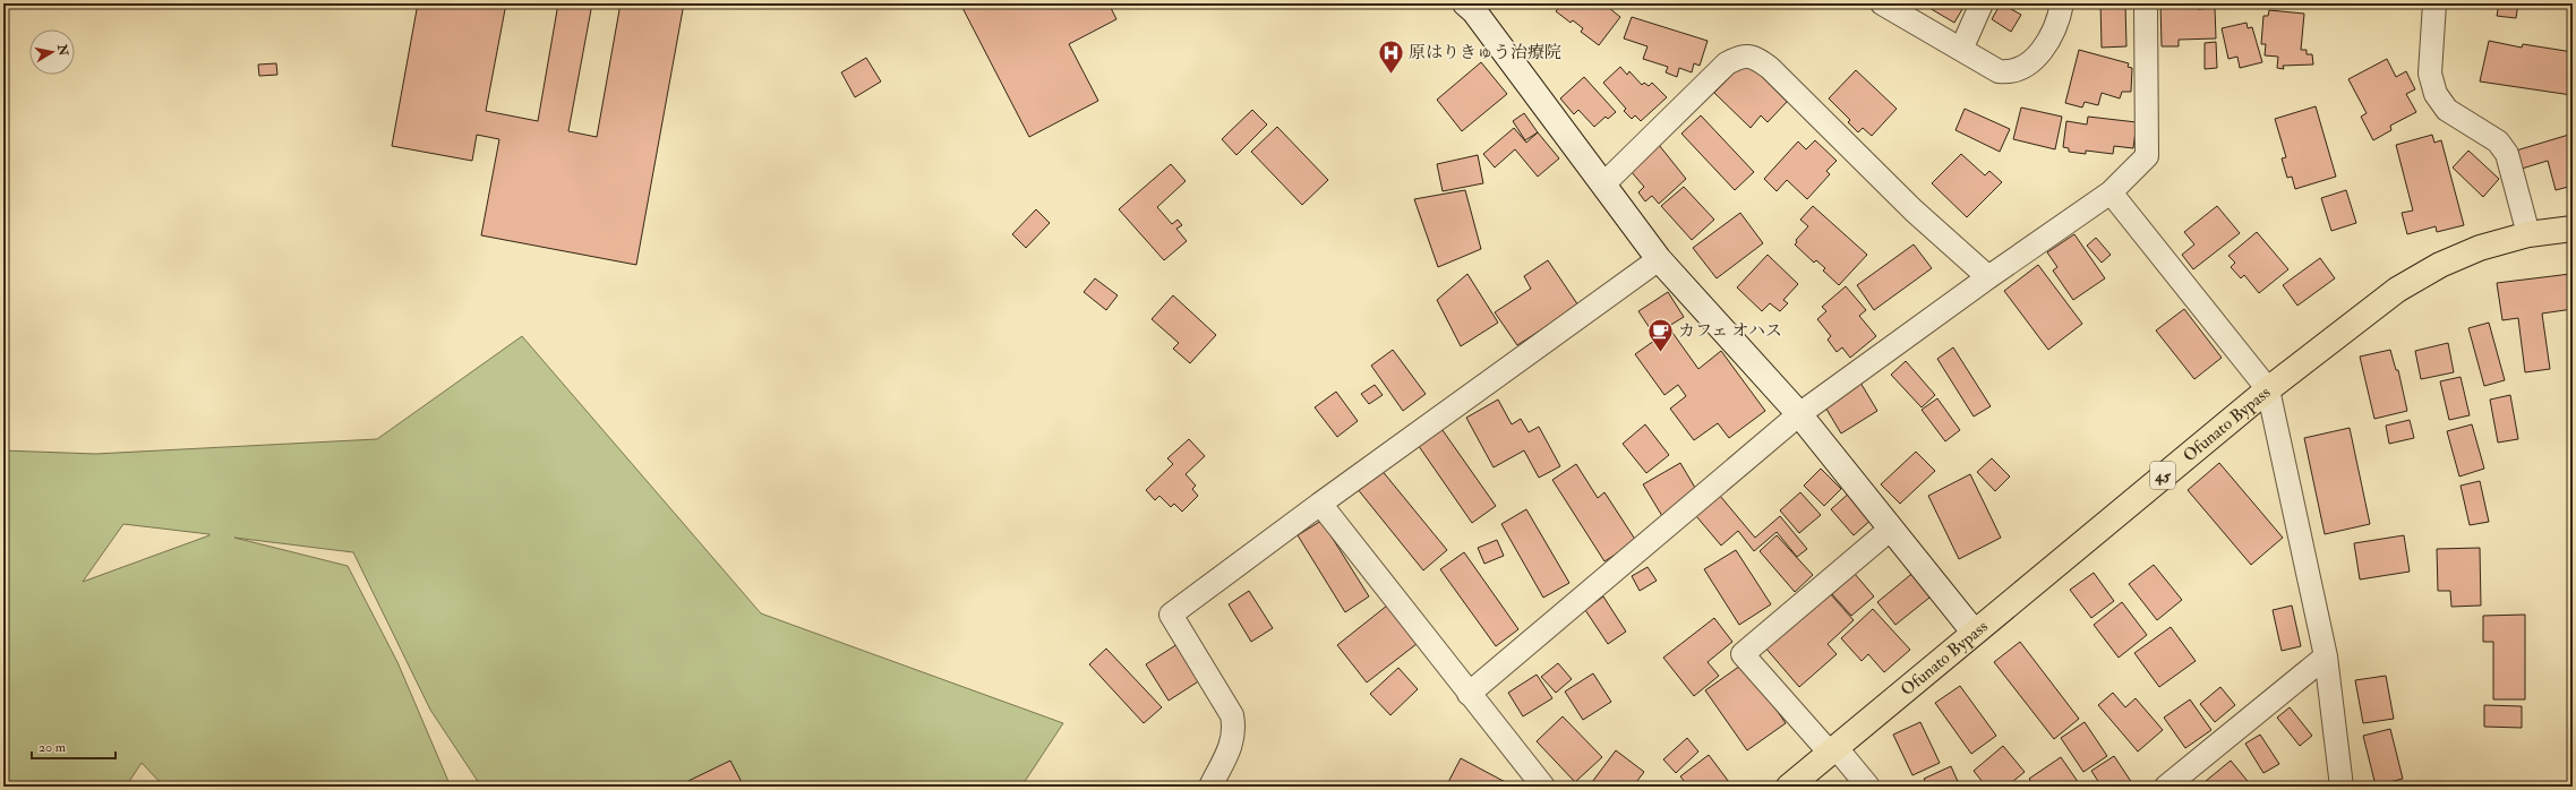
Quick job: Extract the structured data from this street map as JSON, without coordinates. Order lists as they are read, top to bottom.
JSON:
{
  "streets": {
    "highway": ["Ofunato Bypass", "45"]
  },
  "places": {
    "hospital": ["原はりきゅう治療院"],
    "cafe": ["カフェ オハス"]
  },
  "scale_bar": "20 m",
  "north": "right"
}
